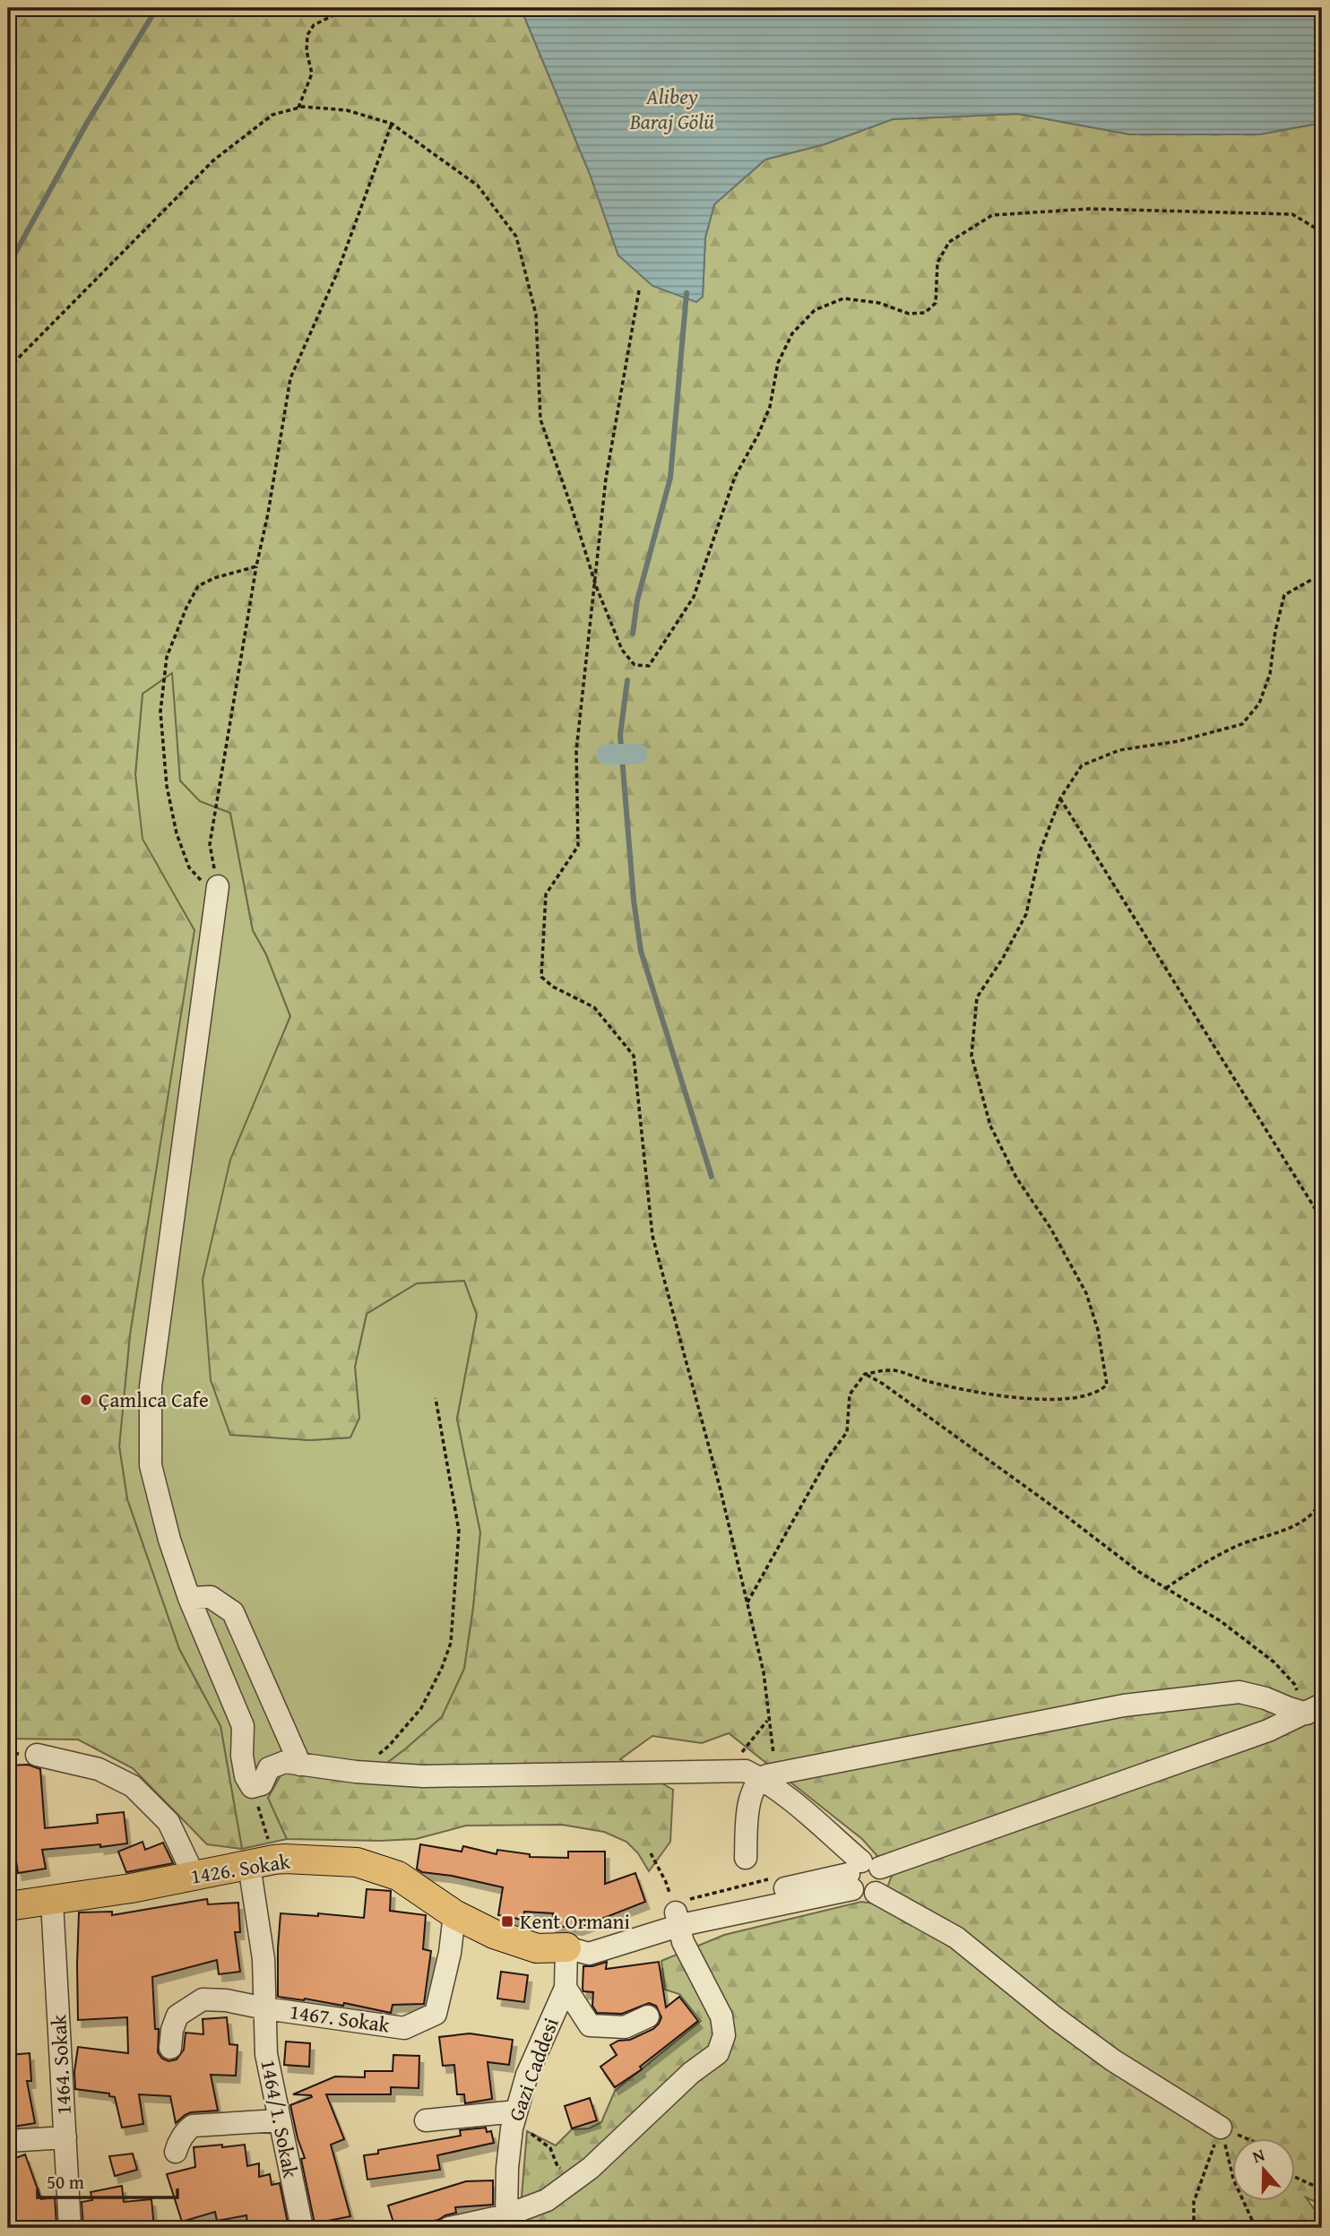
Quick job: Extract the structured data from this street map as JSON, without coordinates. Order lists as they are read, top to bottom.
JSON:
{
  "streets": {
    "main road": ["1426. Sokak"],
    "street": [
      "1467. Sokak",
      "1464. Sokak",
      "Gazi Caddesi",
      "1464/1. Sokak"
    ]
  },
  "crossings": [
    ["1426. Sokak", "1467. Sokak"],
    ["1426. Sokak", "1464. Sokak"],
    ["1426. Sokak", "Gazi Caddesi"],
    ["1426. Sokak", "1464/1. Sokak"],
    ["1467. Sokak", "1464/1. Sokak"]
  ],
  "water": ["Alibey Baraj Gölü"],
  "places": {
    "other": ["Çamlıca Cafe"],
    "transit": ["Kent Ormani"]
  },
  "scale_bar": "50 m",
  "north": "top"
}
